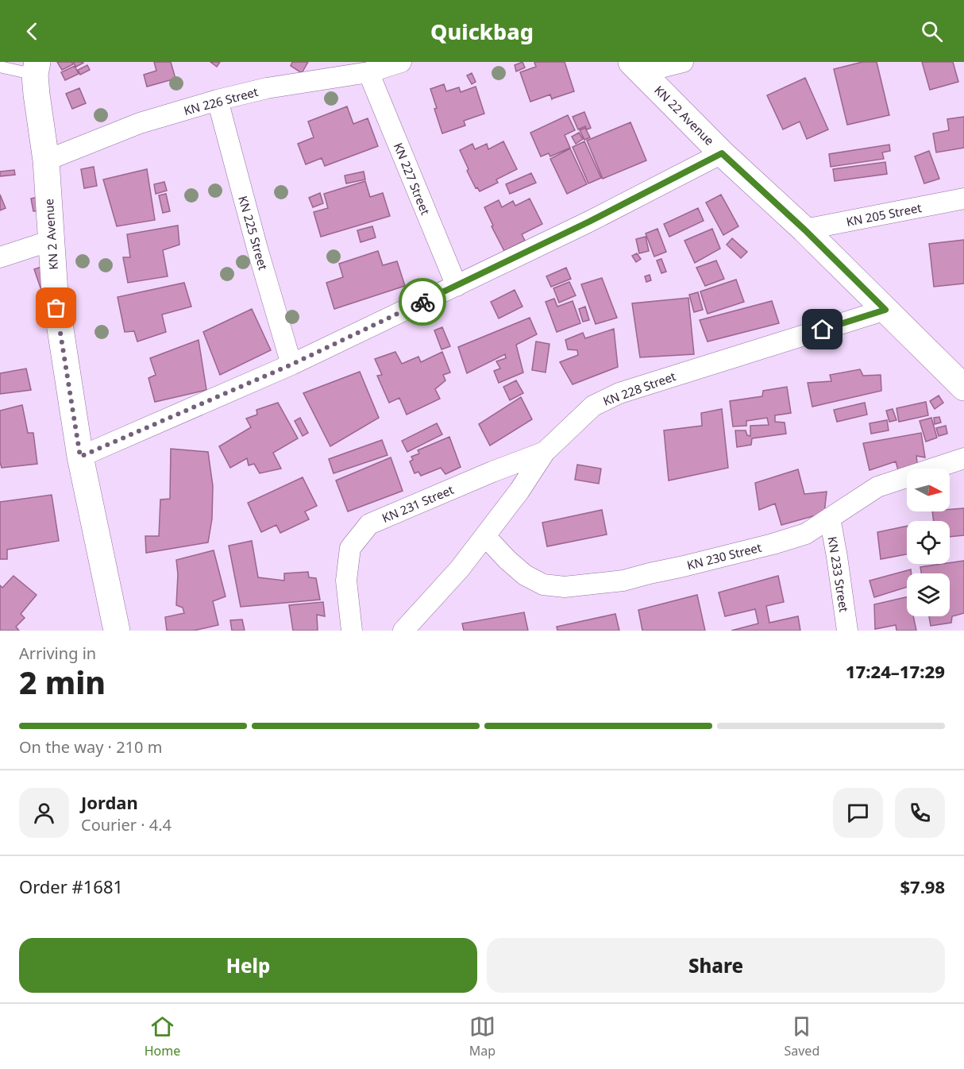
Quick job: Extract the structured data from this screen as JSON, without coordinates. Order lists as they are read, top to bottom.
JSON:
{
  "streets": {
    "main road": ["KN 22 Avenue", "KN 2 Avenue"],
    "street": [
      "KN 226 Street",
      "KN 227 Street",
      "KN 205 Street",
      "KN 225 Street",
      "KN 228 Street",
      "KN 231 Street",
      "KN 230 Street",
      "KN 233 Street"
    ]
  },
  "crossings": [
    ["KN 226 Street", "KN 227 Street"],
    ["KN 226 Street", "KN 225 Street"],
    ["KN 226 Street", "KN 2 Avenue"],
    ["KN 22 Avenue", "KN 205 Street"],
    ["KN 22 Avenue", "KN 228 Street"],
    ["KN 228 Street", "KN 231 Street"],
    ["KN 228 Street", "KN 230 Street"],
    ["KN 230 Street", "KN 233 Street"]
  ],
  "north": "right",
  "page": {
    "header": "Quickbag",
    "heading": ["2 min", "Arriving in", "17:24–17:29"],
    "panel": [
      "Jordan",
      "Courier · 4.4",
      "Order #1681",
      "$7.98"
    ],
    "bar": "On the way · 210 m",
    "buttons": ["Help", "Share"],
    "tabs": ["Home", "Map", "Saved"]
  }
}
